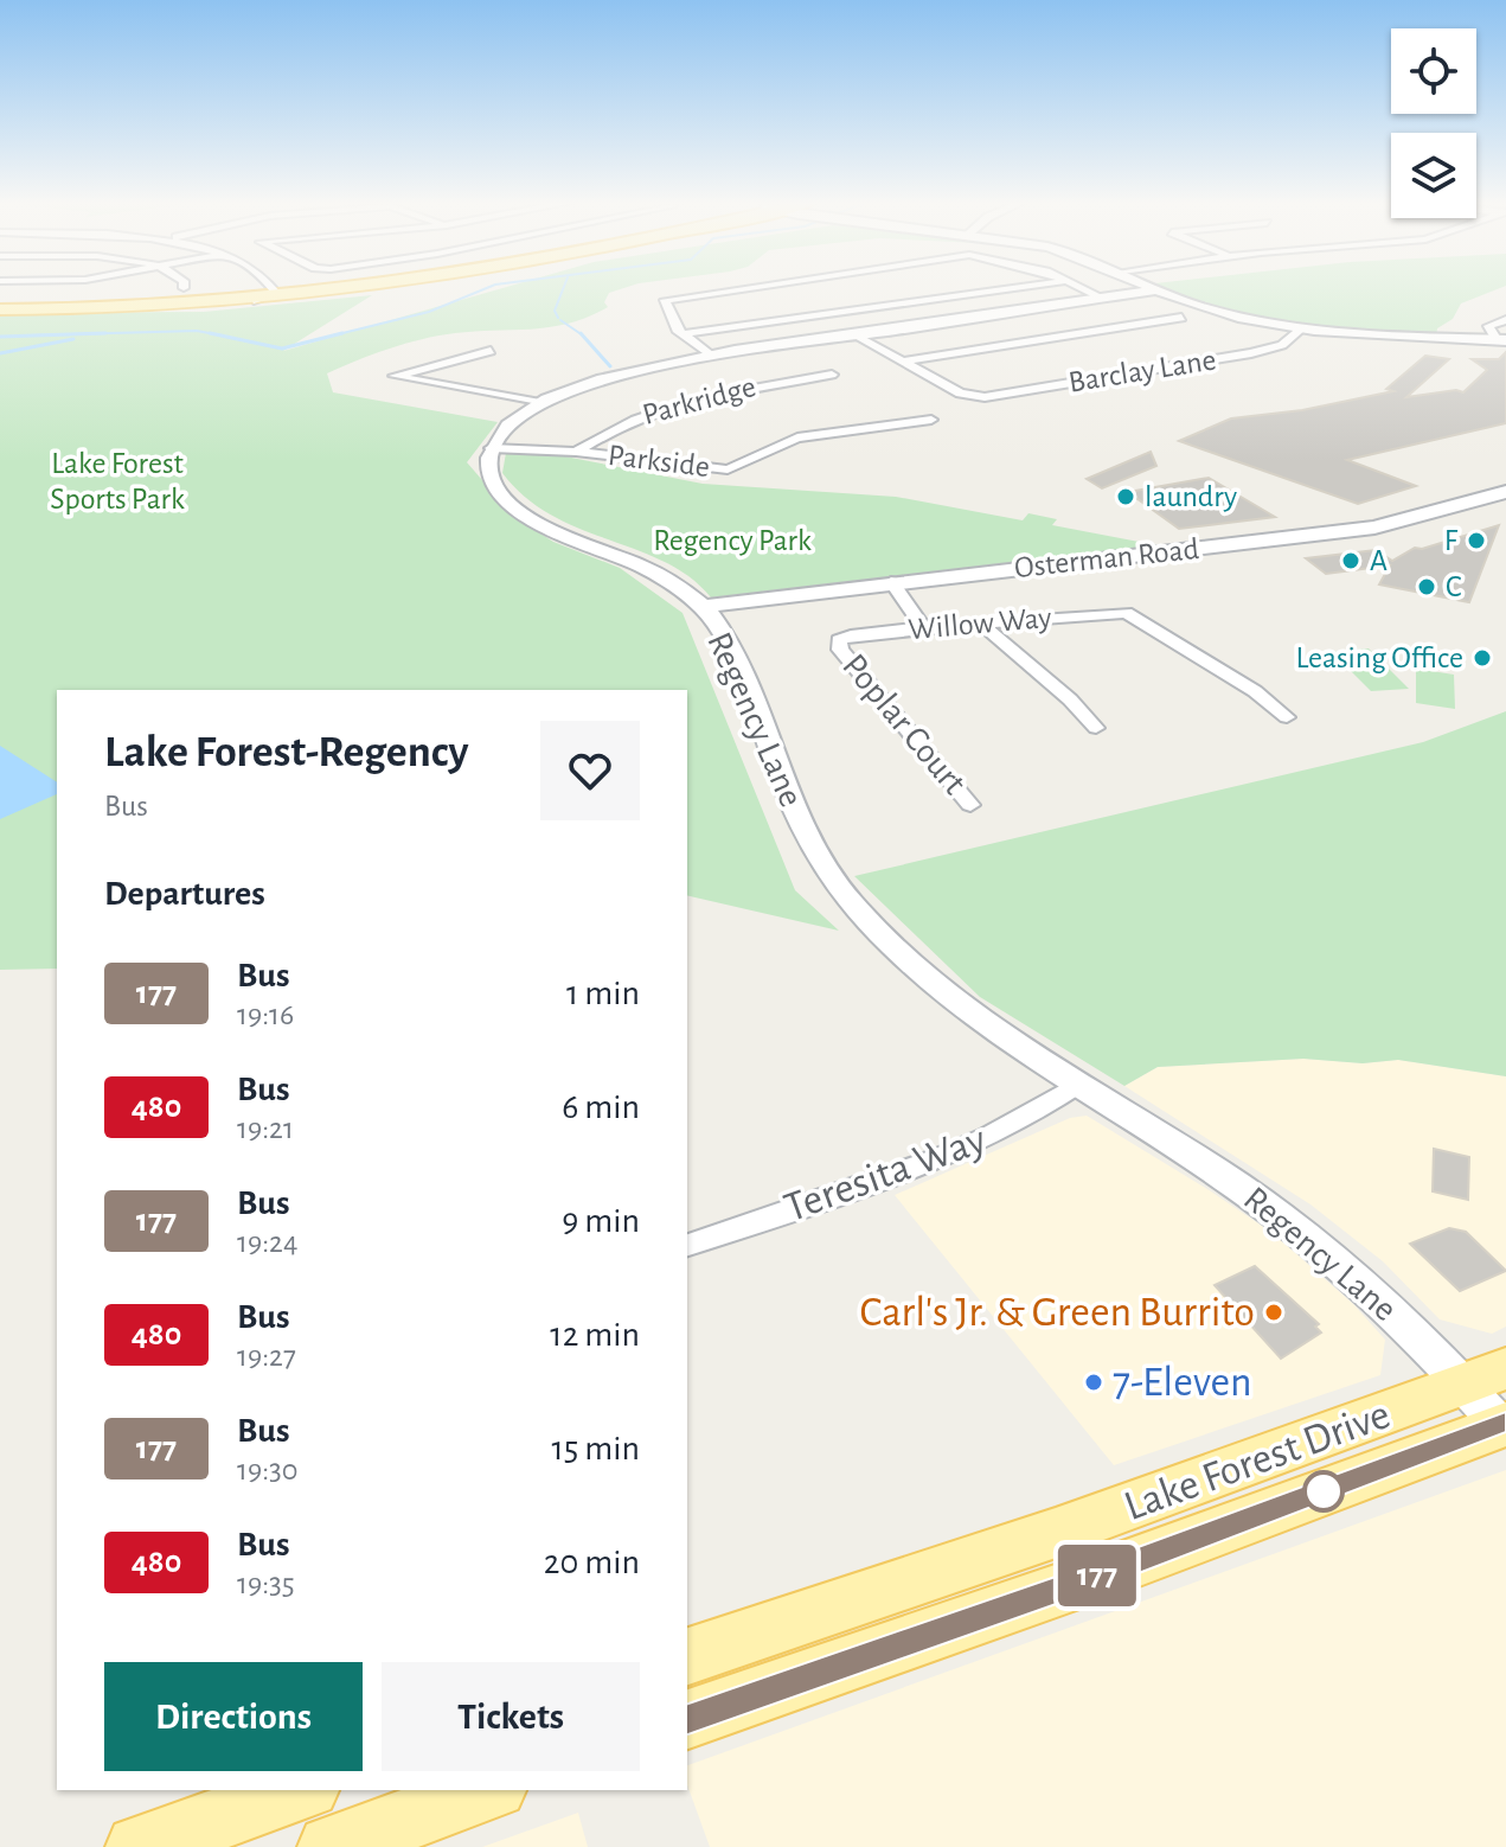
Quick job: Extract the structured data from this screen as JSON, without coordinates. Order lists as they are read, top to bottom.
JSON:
{
  "streets": {
    "main road": ["Lake Forest Drive"],
    "street": [
      "Barclay Lane",
      "Parkridge",
      "Parkside",
      "Osterman Road",
      "Willow Way",
      "Regency Lane",
      "Poplar Court",
      "Teresita Way"
    ]
  },
  "crossings": [
    ["Parkridge", "Parkside"],
    ["Parkside", "Regency Lane"],
    ["Osterman Road", "Regency Lane"],
    ["Willow Way", "Poplar Court"],
    ["Regency Lane", "Teresita Way"],
    ["Regency Lane", "Lake Forest Drive"]
  ],
  "parks": ["Lake Forest Sports Park", "Regency Park"],
  "places": [
    "laundry",
    "F",
    "A",
    "C",
    "Leasing Office",
    "Carl's Jr. & Green Burrito",
    "7-Eleven"
  ],
  "lines": ["bus line 177"],
  "page": {
    "on_map": "177",
    "heading": [
      ["Lake Forest-Regency", "Bus"],
      "Departures"
    ],
    "list": [
      {
        "mark": "177",
        "name": "Bus",
        "note": "19:16",
        "value": "1 min"
      },
      {
        "mark": "480",
        "name": "Bus",
        "note": "19:21",
        "value": "6 min"
      },
      {
        "mark": "177",
        "name": "Bus",
        "note": "19:24",
        "value": "9 min"
      },
      {
        "mark": "480",
        "name": "Bus",
        "note": "19:27",
        "value": "12 min"
      },
      {
        "mark": "177",
        "name": "Bus",
        "note": "19:30",
        "value": "15 min"
      },
      {
        "mark": "480",
        "name": "Bus",
        "note": "19:35",
        "value": "20 min"
      }
    ],
    "buttons": ["Directions", "Tickets"]
  }
}
